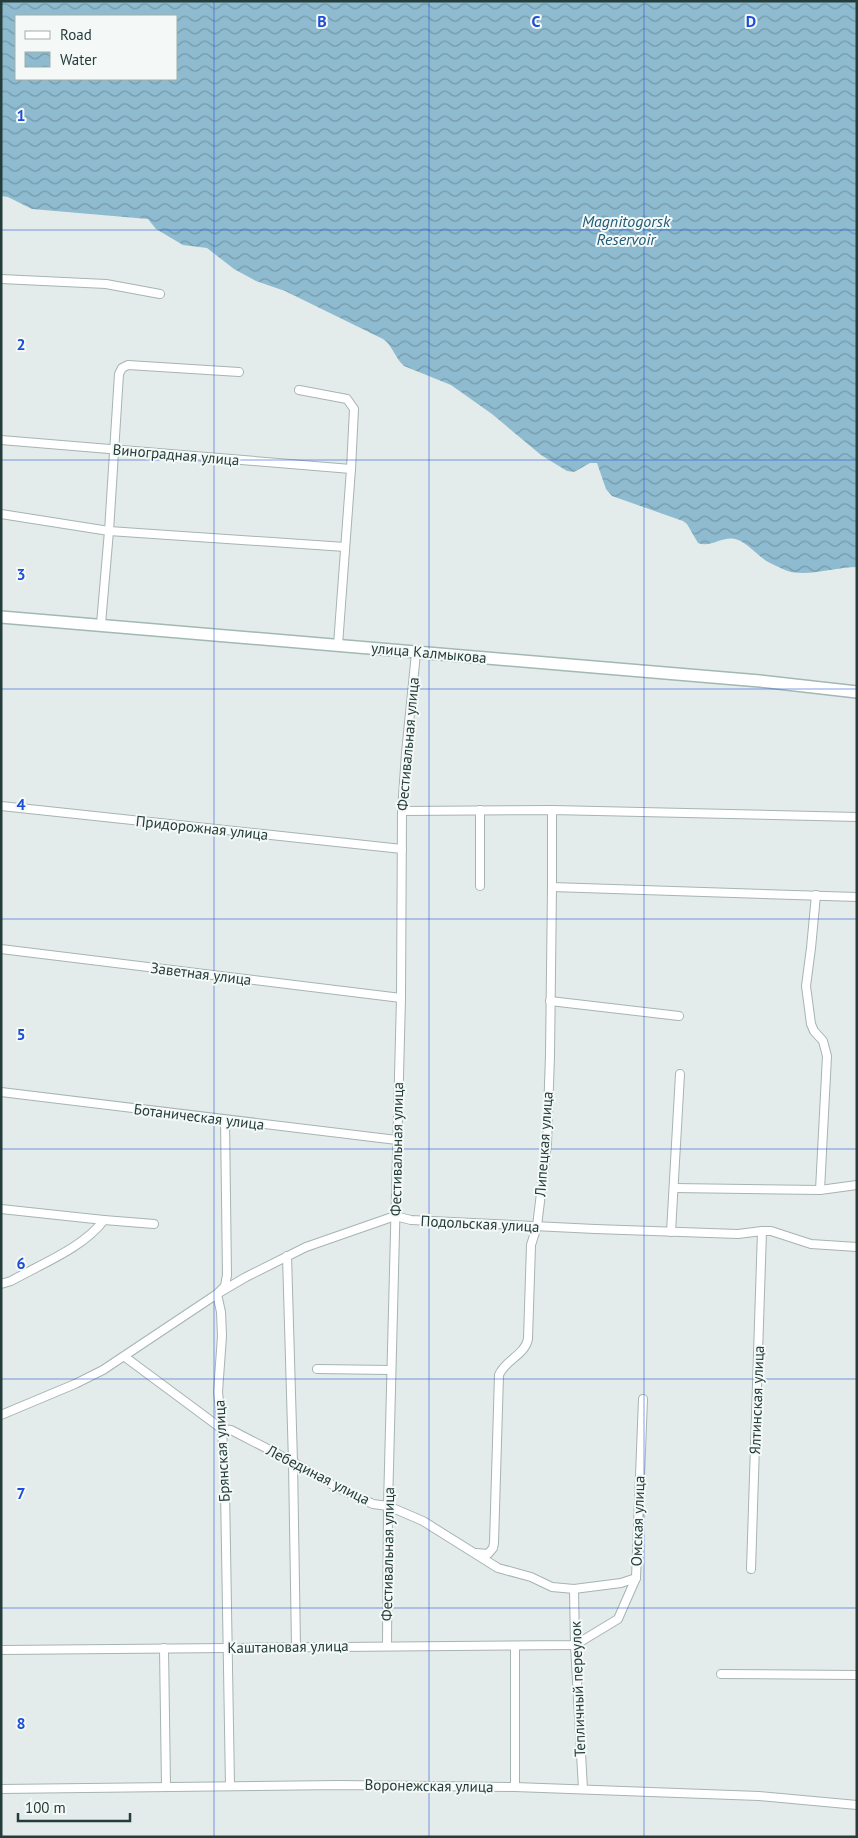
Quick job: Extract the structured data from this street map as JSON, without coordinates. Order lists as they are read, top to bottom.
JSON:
{
  "streets": {
    "main road": ["улица Калмыкова"],
    "street": [
      "Виноградная улица",
      "Фестивальная улица",
      "Придорожная улица",
      "Заветная улица",
      "Ботаническая улица",
      "Липецкая улица",
      "Подольская улица",
      "Ялтинская улица",
      "Брянская улица",
      "Лебединая улица",
      "Омская улица",
      "Каштановая улица",
      "Тепличный переулок",
      "Воронежская улица"
    ]
  },
  "crossings": [
    ["улица Калмыкова", "Фестивальная улица"],
    ["Фестивальная улица", "Придорожная улица"],
    ["Фестивальная улица", "Заветная улица"],
    ["Фестивальная улица", "Ботаническая улица"],
    ["Фестивальная улица", "Подольская улица"],
    ["Фестивальная улица", "Лебединая улица"],
    ["Фестивальная улица", "Каштановая улица"],
    ["Липецкая улица", "Подольская улица"],
    ["Липецкая улица", "Лебединая улица"],
    ["Подольская улица", "Ялтинская улица"],
    ["Подольская улица", "Брянская улица"],
    ["Подольская улица", "Лебединая улица"],
    ["Брянская улица", "Лебединая улица"],
    ["Брянская улица", "Каштановая улица"],
    ["Брянская улица", "Воронежская улица"],
    ["Лебединая улица", "Омская улица"],
    ["Лебединая улица", "Тепличный переулок"],
    ["Омская улица", "Каштановая улица"],
    ["Омская улица", "Тепличный переулок"],
    ["Каштановая улица", "Тепличный переулок"],
    ["Тепличный переулок", "Воронежская улица"]
  ],
  "water": ["Magnitogorsk Reservoir"],
  "legend": ["Road", "Water"],
  "scale_bar": "100 m",
  "grid": {
    "columns": ["B", "C", "D"],
    "rows": [
      "1",
      "2",
      "3",
      "4",
      "5",
      "6",
      "7",
      "8"
    ]
  }
}
